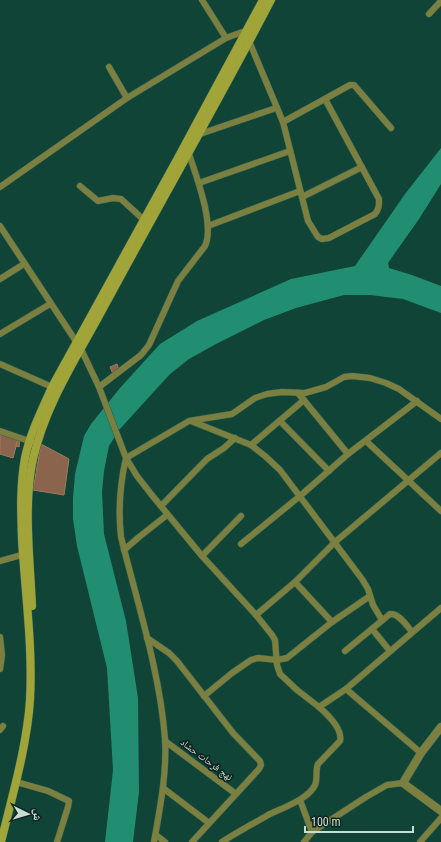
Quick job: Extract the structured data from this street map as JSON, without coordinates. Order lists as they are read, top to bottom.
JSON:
{
  "streets": {
    "street": ["نهج فرحات حشاد"]
  },
  "scale_bar": "100 m",
  "north": "right"
}
